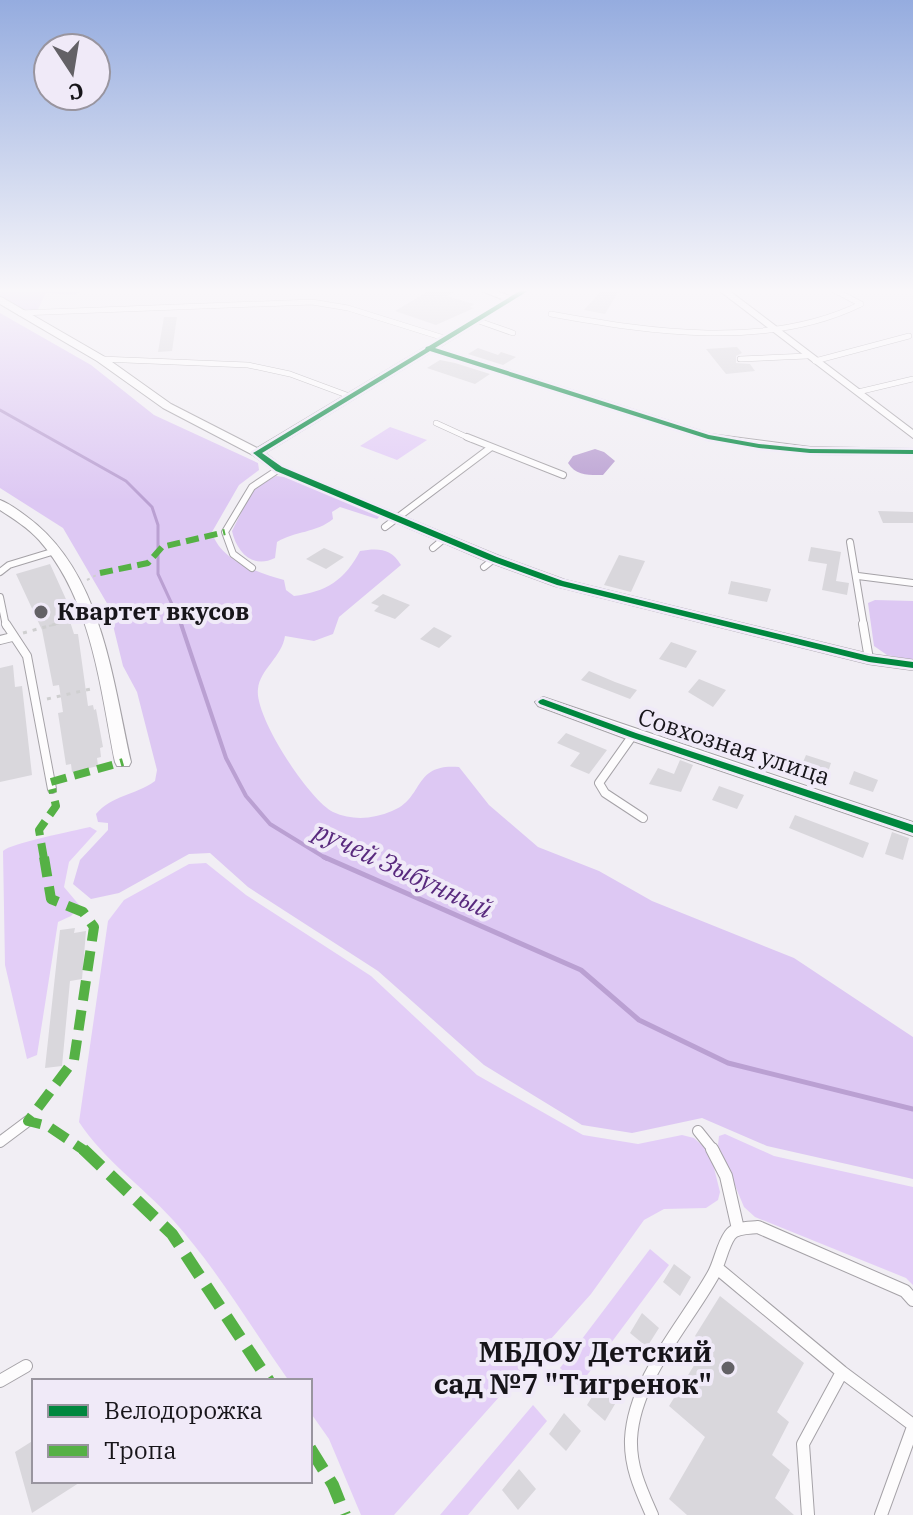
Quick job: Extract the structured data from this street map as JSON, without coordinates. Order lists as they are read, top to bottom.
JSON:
{
  "streets": {
    "street": ["Совхозная улица"]
  },
  "water": ["ручей Зыбунный"],
  "places": ["Квартет вкусов", "МБДОУ Детский сад №7 \"Тигренок\""],
  "legend": ["Велодорожка", "Тропа"],
  "north": "bottom"
}
